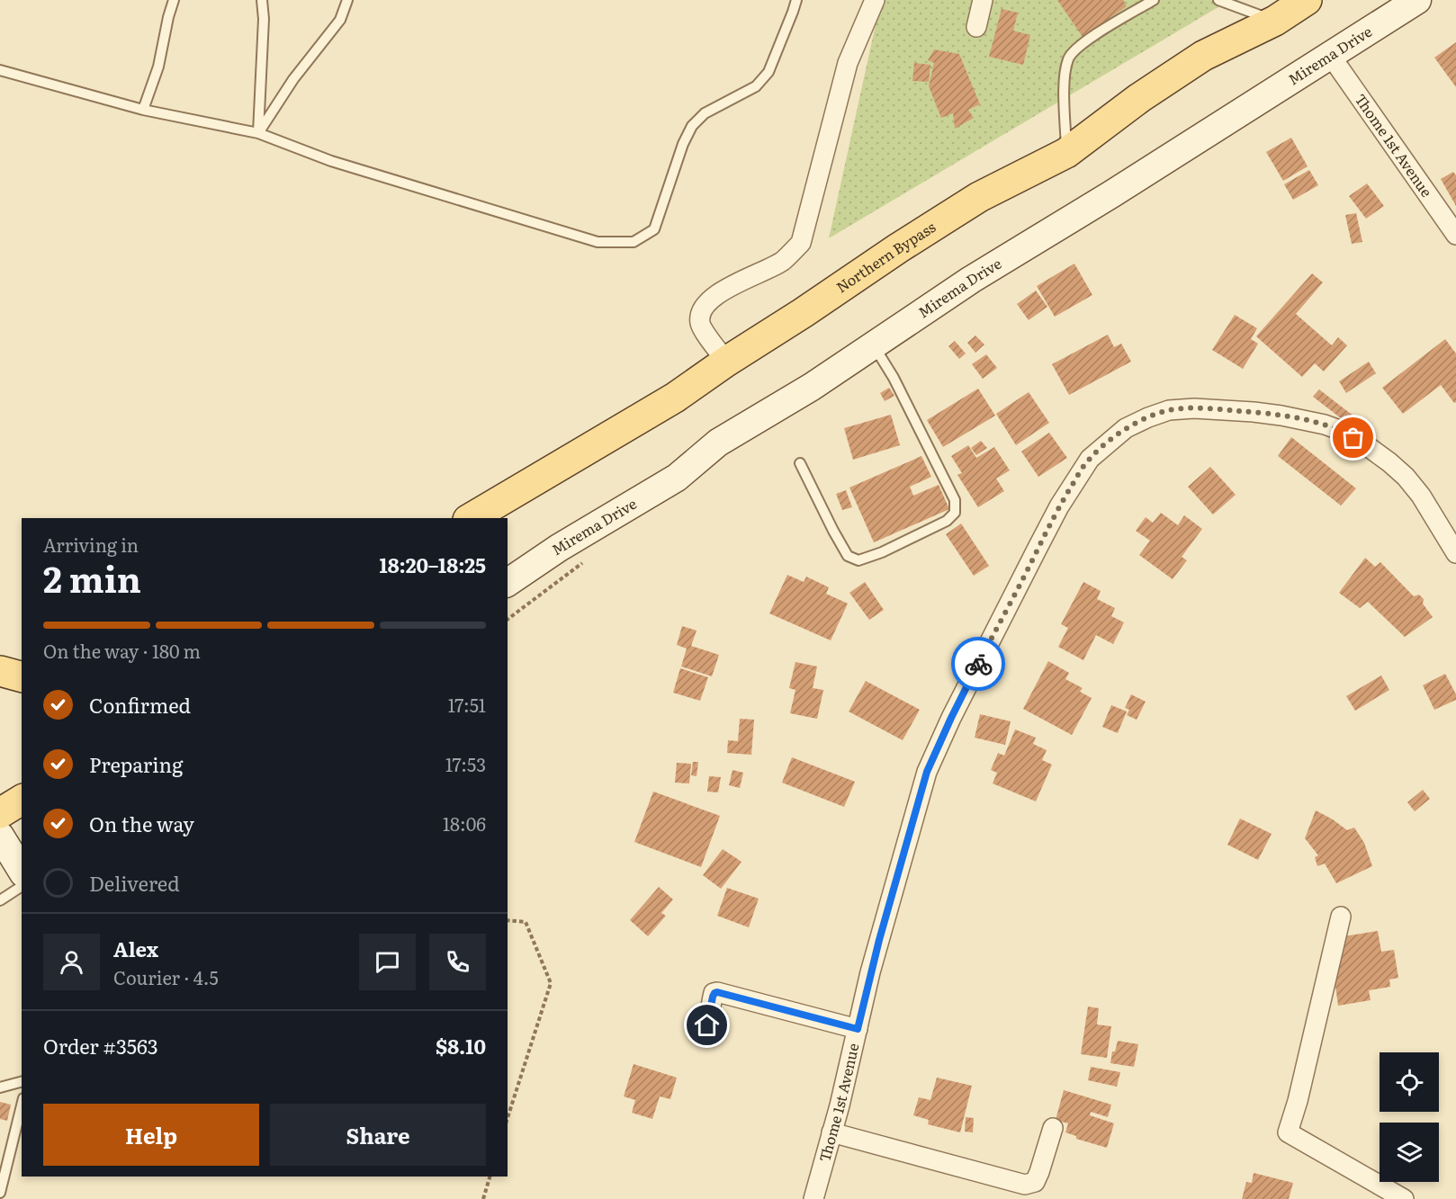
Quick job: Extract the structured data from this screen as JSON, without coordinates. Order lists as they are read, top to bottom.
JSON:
{
  "streets": {
    "main road": ["Northern Bypass"],
    "street": ["Mirema Drive", "Thome 1st Avenue"]
  },
  "crossings": [
    ["Mirema Drive", "Thome 1st Avenue"]
  ],
  "page": {
    "heading": ["2 min", "Arriving in", "18:20–18:25"],
    "panel": [
      "Alex",
      "Courier · 4.5",
      "Order #3563",
      "$8.10"
    ],
    "bar": "On the way · 180 m",
    "list": [
      ["Confirmed", "17:51"],
      ["Preparing", "17:53"],
      ["On the way", "18:06"],
      "Delivered"
    ],
    "buttons": ["Help", "Share"]
  }
}
